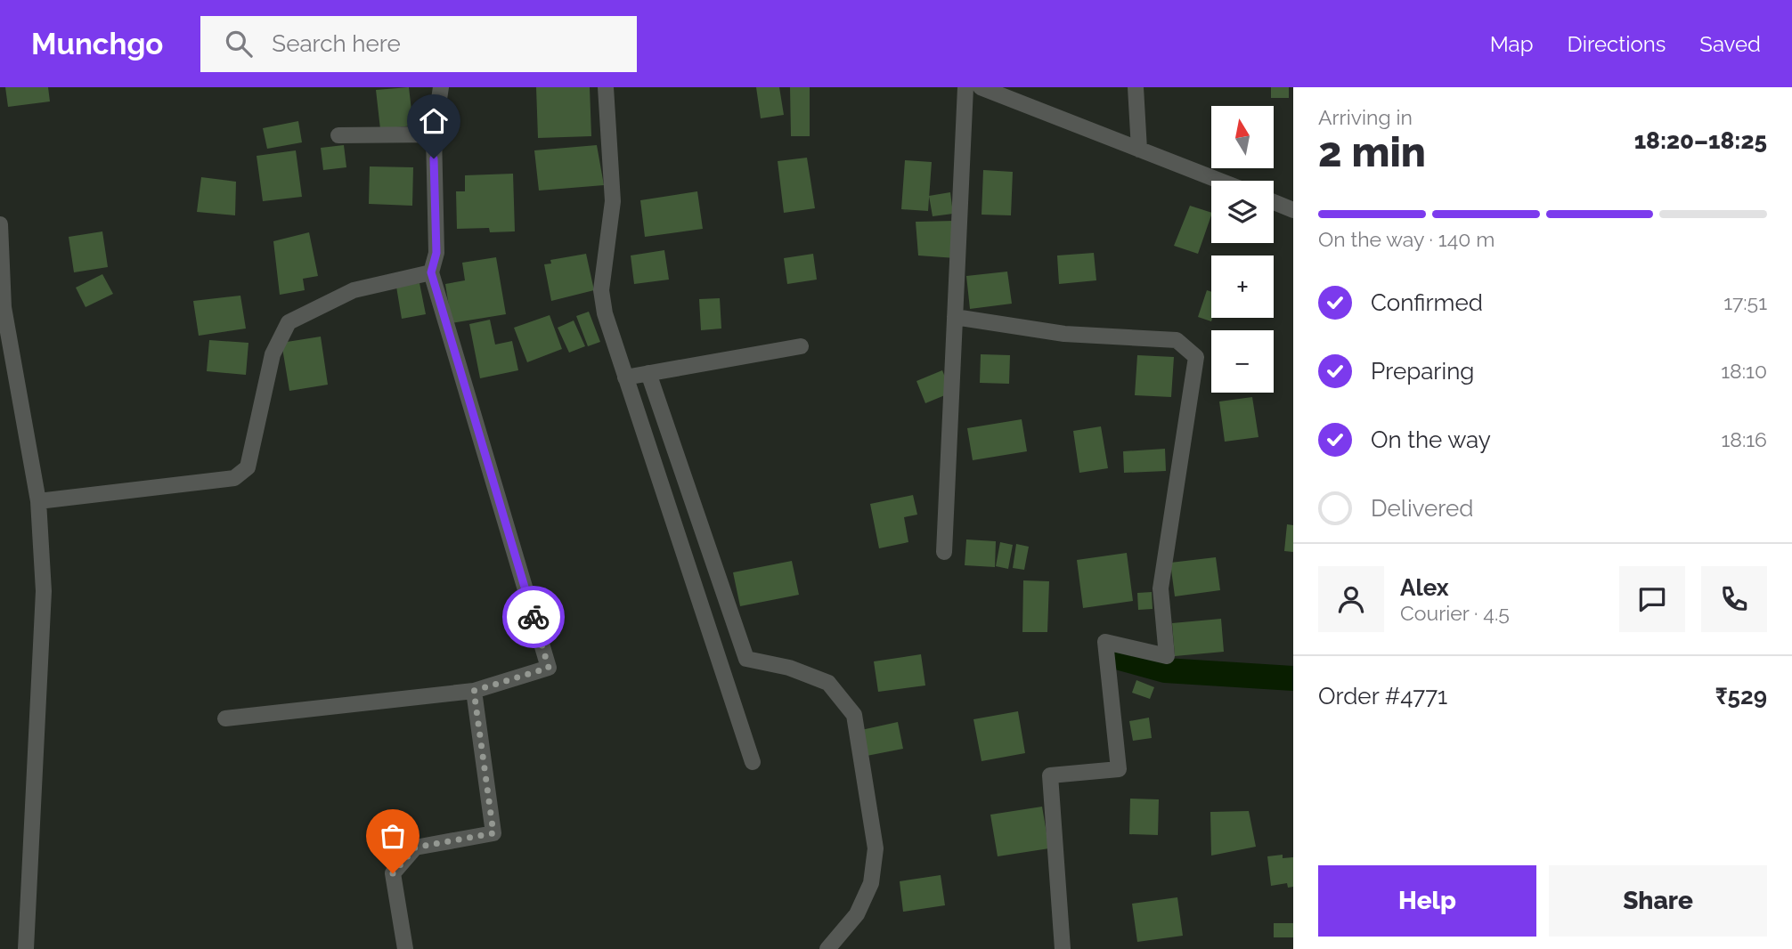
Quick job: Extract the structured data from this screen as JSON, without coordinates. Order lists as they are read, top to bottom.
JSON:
{
  "north": "top",
  "page": {
    "header": "Munchgo",
    "search": "Search here",
    "nav": ["Map", "Directions", "Saved"],
    "heading": ["2 min", "Arriving in", "18:20–18:25"],
    "panel": [
      "Alex",
      "Courier · 4.5",
      "Order #4771",
      "₹529"
    ],
    "map_buttons": ["+", "−"],
    "bar": "On the way · 140 m",
    "list": [
      ["Confirmed", "17:51"],
      ["Preparing", "18:10"],
      ["On the way", "18:16"],
      "Delivered"
    ],
    "buttons": ["Help", "Share"]
  }
}
